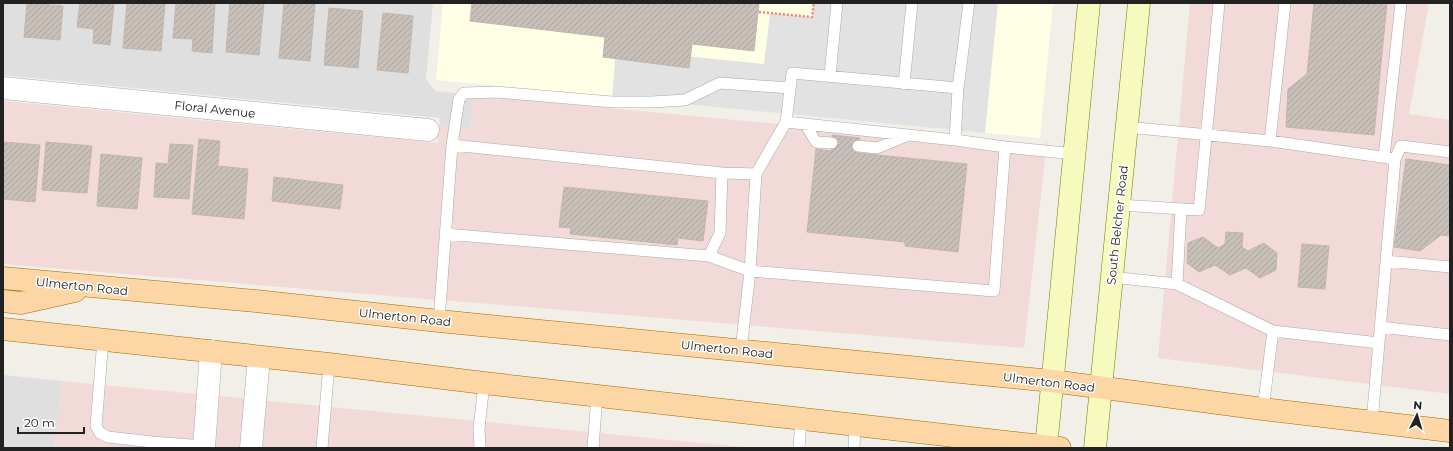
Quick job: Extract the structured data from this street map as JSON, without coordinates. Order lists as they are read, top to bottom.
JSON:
{
  "streets": {
    "main road": ["South Belcher Road", "Ulmerton Road"],
    "street": ["Floral Avenue"]
  },
  "crossings": [
    ["South Belcher Road", "Ulmerton Road"]
  ],
  "scale_bar": "20 m",
  "north": "top"
}
